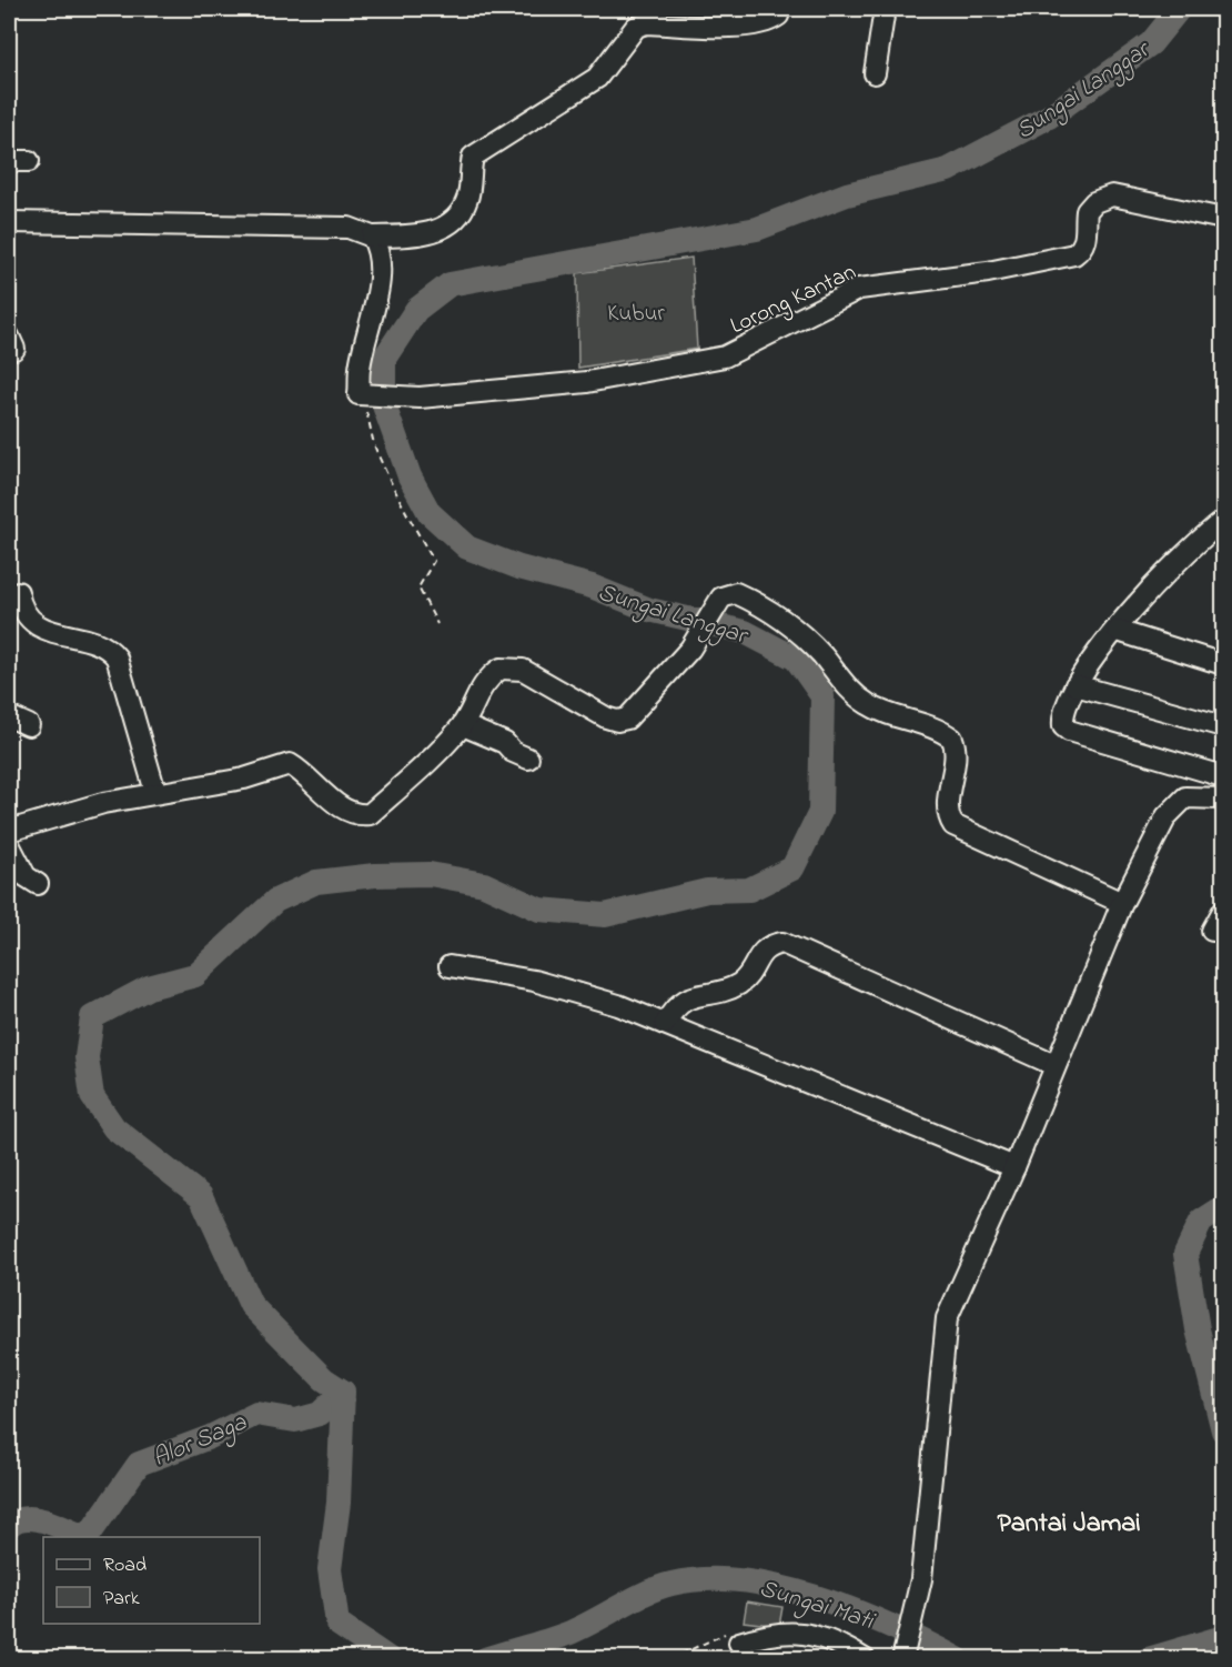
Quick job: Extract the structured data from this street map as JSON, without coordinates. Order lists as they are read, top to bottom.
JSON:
{
  "streets": {
    "street": ["Lorong Kantan"]
  },
  "districts": ["Pantai Jamai"],
  "water": ["Sungai Langgar", "Alor Saga", "Sungai Mati"],
  "parks": ["Kubur"],
  "legend": ["Road", "Park"]
}
